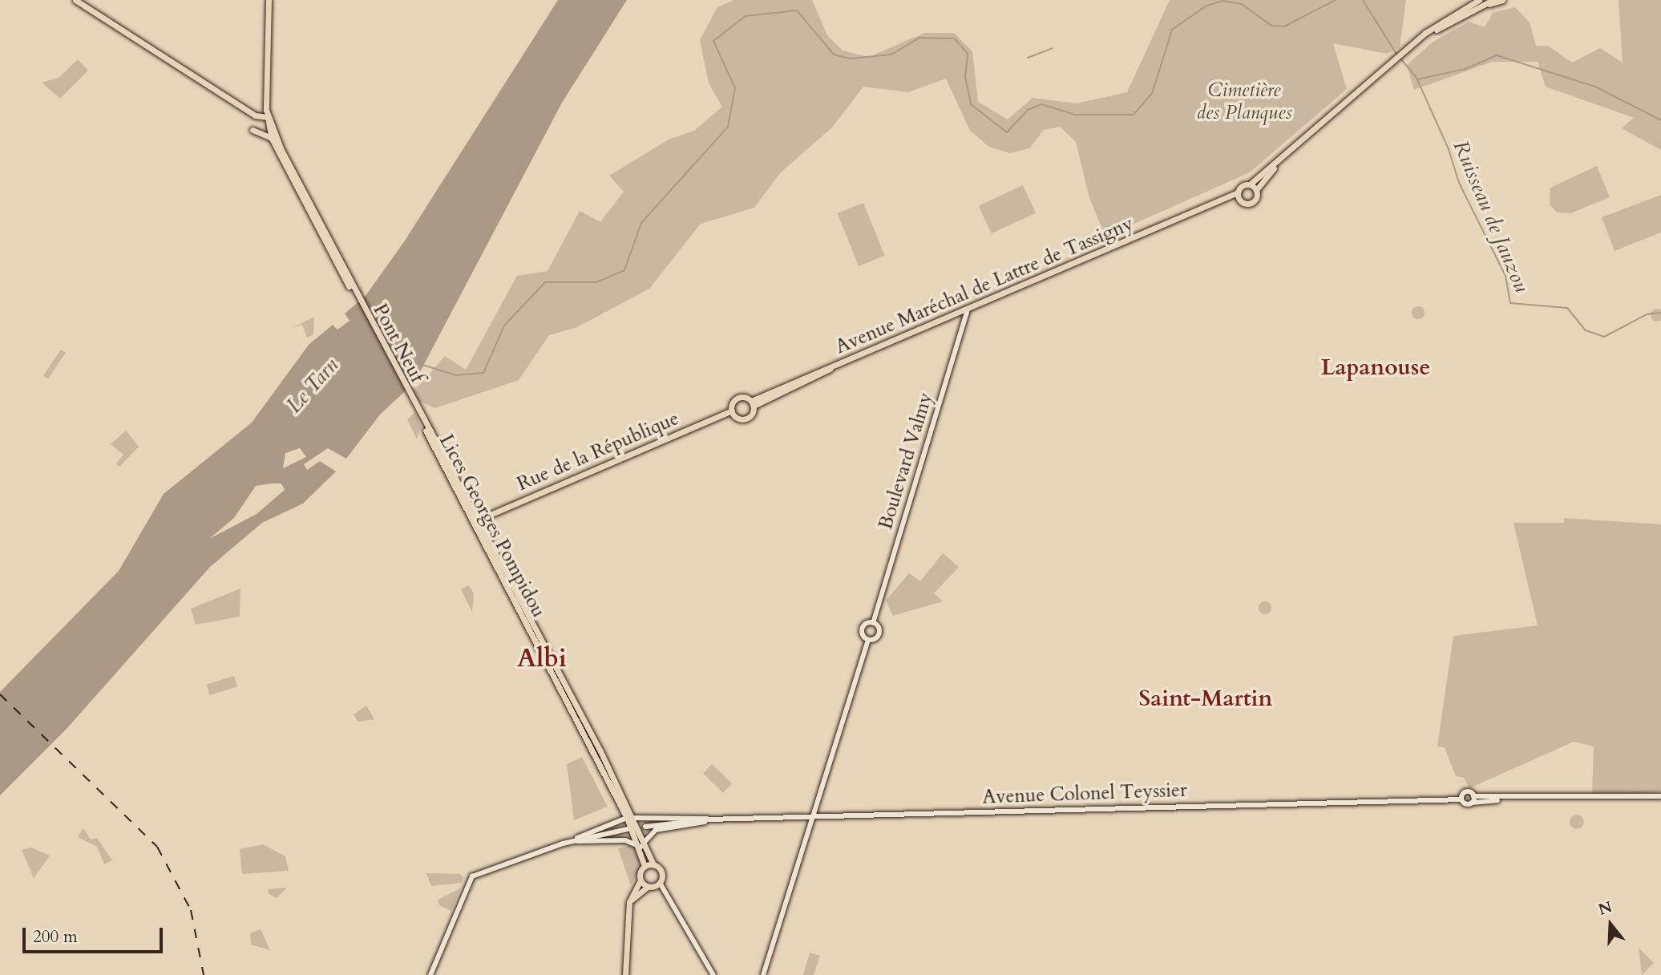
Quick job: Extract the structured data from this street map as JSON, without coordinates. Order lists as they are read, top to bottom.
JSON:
{
  "streets": {
    "main road": [
      "Avenue Maréchal de Lattre de Tassigny",
      "Pont Neuf",
      "Rue de la République",
      "Boulevard Valmy",
      "Lices Georges Pompidou",
      "Avenue Colonel Teyssier"
    ]
  },
  "crossings": [
    ["Avenue Maréchal de Lattre de Tassigny", "Boulevard Valmy"],
    ["Pont Neuf", "Lices Georges Pompidou"],
    ["Rue de la République", "Lices Georges Pompidou"]
  ],
  "districts": ["Lapanouse", "Albi", "Saint-Martin"],
  "water": ["Ruisseau de Jauzou", "Le Tarn"],
  "parks": ["Cimetière des Planques"],
  "scale_bar": "200 m",
  "north": "top"
}
